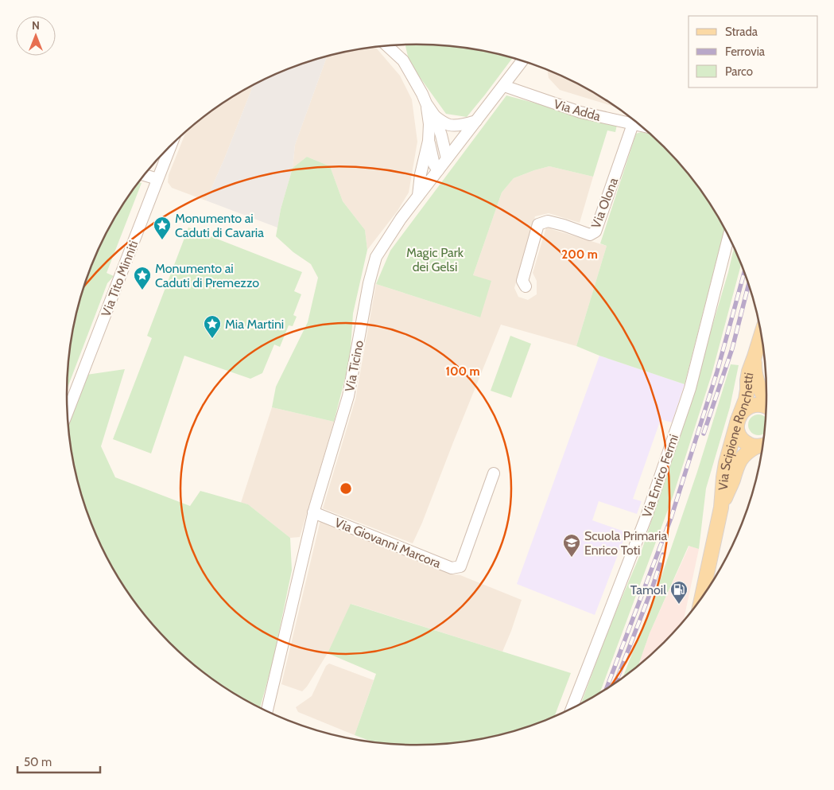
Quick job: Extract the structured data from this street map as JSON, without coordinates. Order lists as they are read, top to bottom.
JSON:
{
  "streets": {
    "main road": ["Via Scipione Ronchetti"],
    "street": [
      "Via Adda",
      "Via Olona",
      "Via Tito Minniti",
      "Via Ticino",
      "Via Enrico Fermi",
      "Via Giovanni Marcora"
    ]
  },
  "crossings": [
    ["Via Adda", "Via Olona"],
    ["Via Adda", "Via Ticino"],
    ["Via Ticino", "Via Giovanni Marcora"]
  ],
  "parks": ["Magic Park dei Gelsi"],
  "places": {
    "place": ["Monumento ai Caduti di Cavaria", "Monumento ai Caduti di Premezzo", "Mia Martini"],
    "school or university": ["Scuola Primaria Enrico Toti"],
    "fuel station": ["Tamoil"]
  },
  "legend": ["Strada", "Ferrovia", "Parco"],
  "scale_bar": "50 m",
  "north": "top",
  "rings": ["200 m", "100 m"]
}
